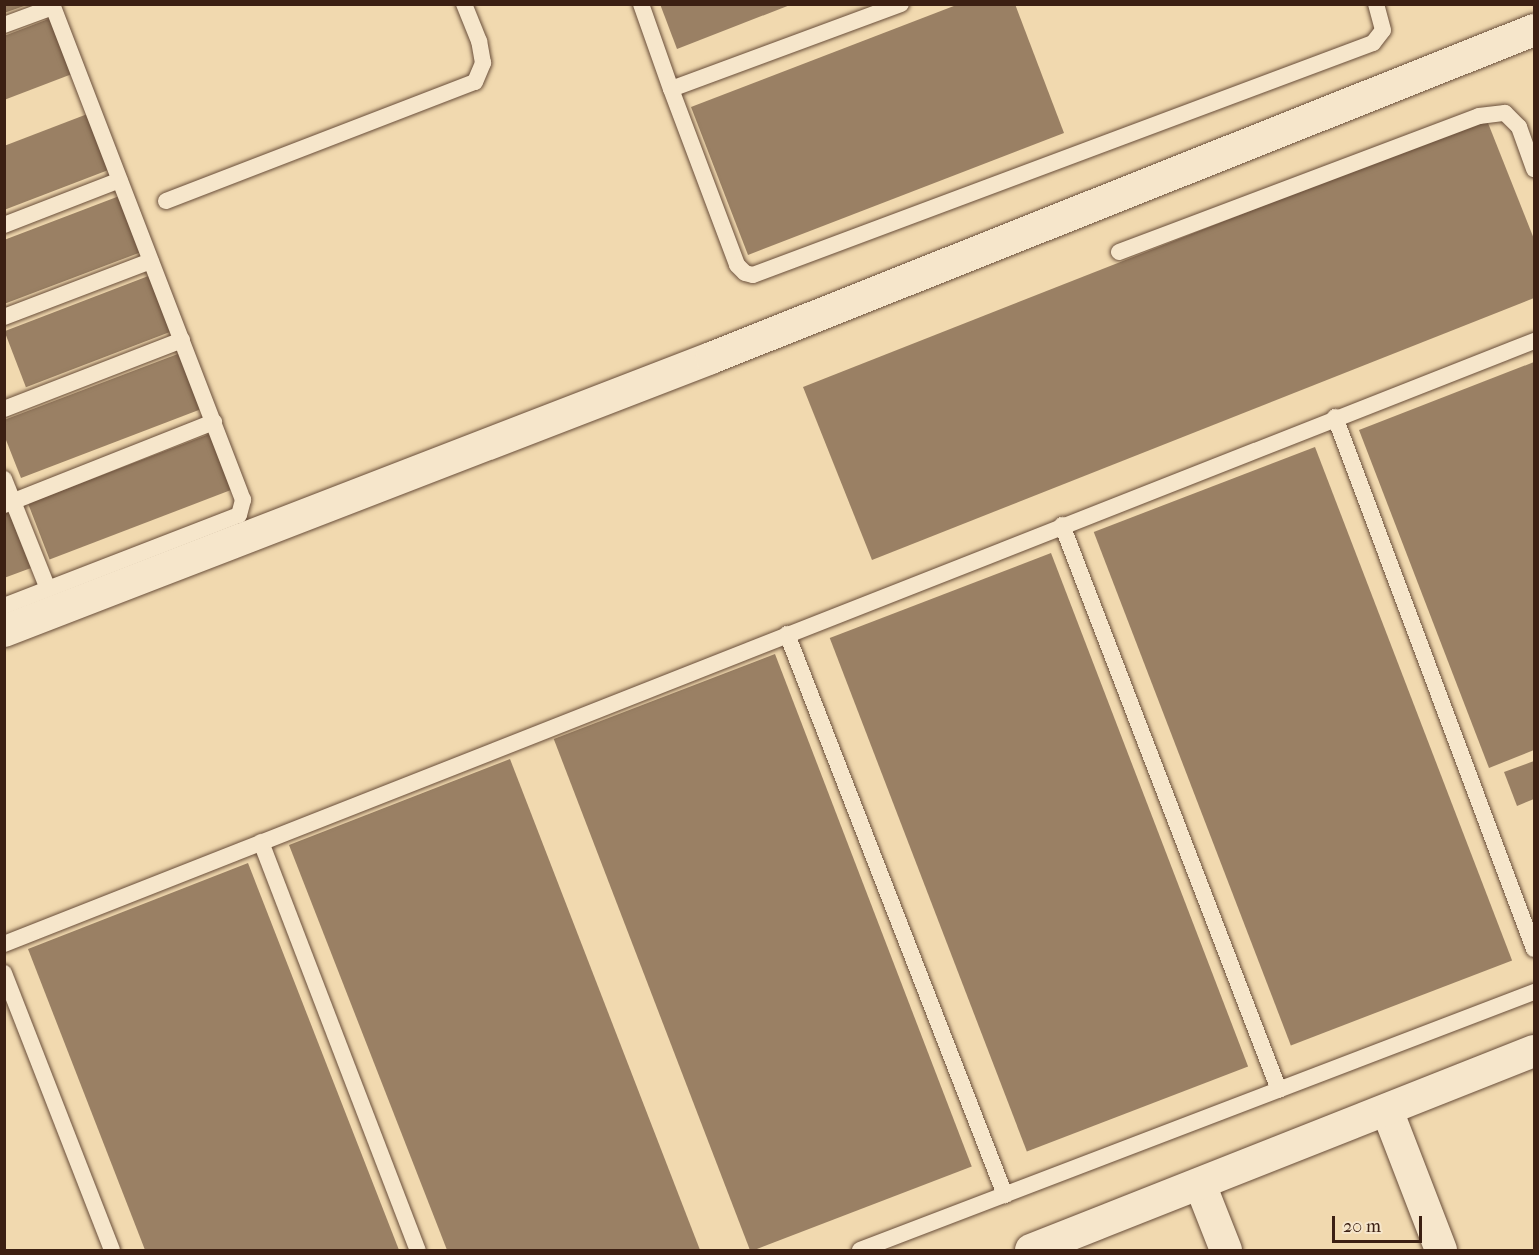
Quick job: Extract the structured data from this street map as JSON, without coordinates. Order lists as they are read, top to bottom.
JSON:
{
  "scale_bar": "20 m"
}
